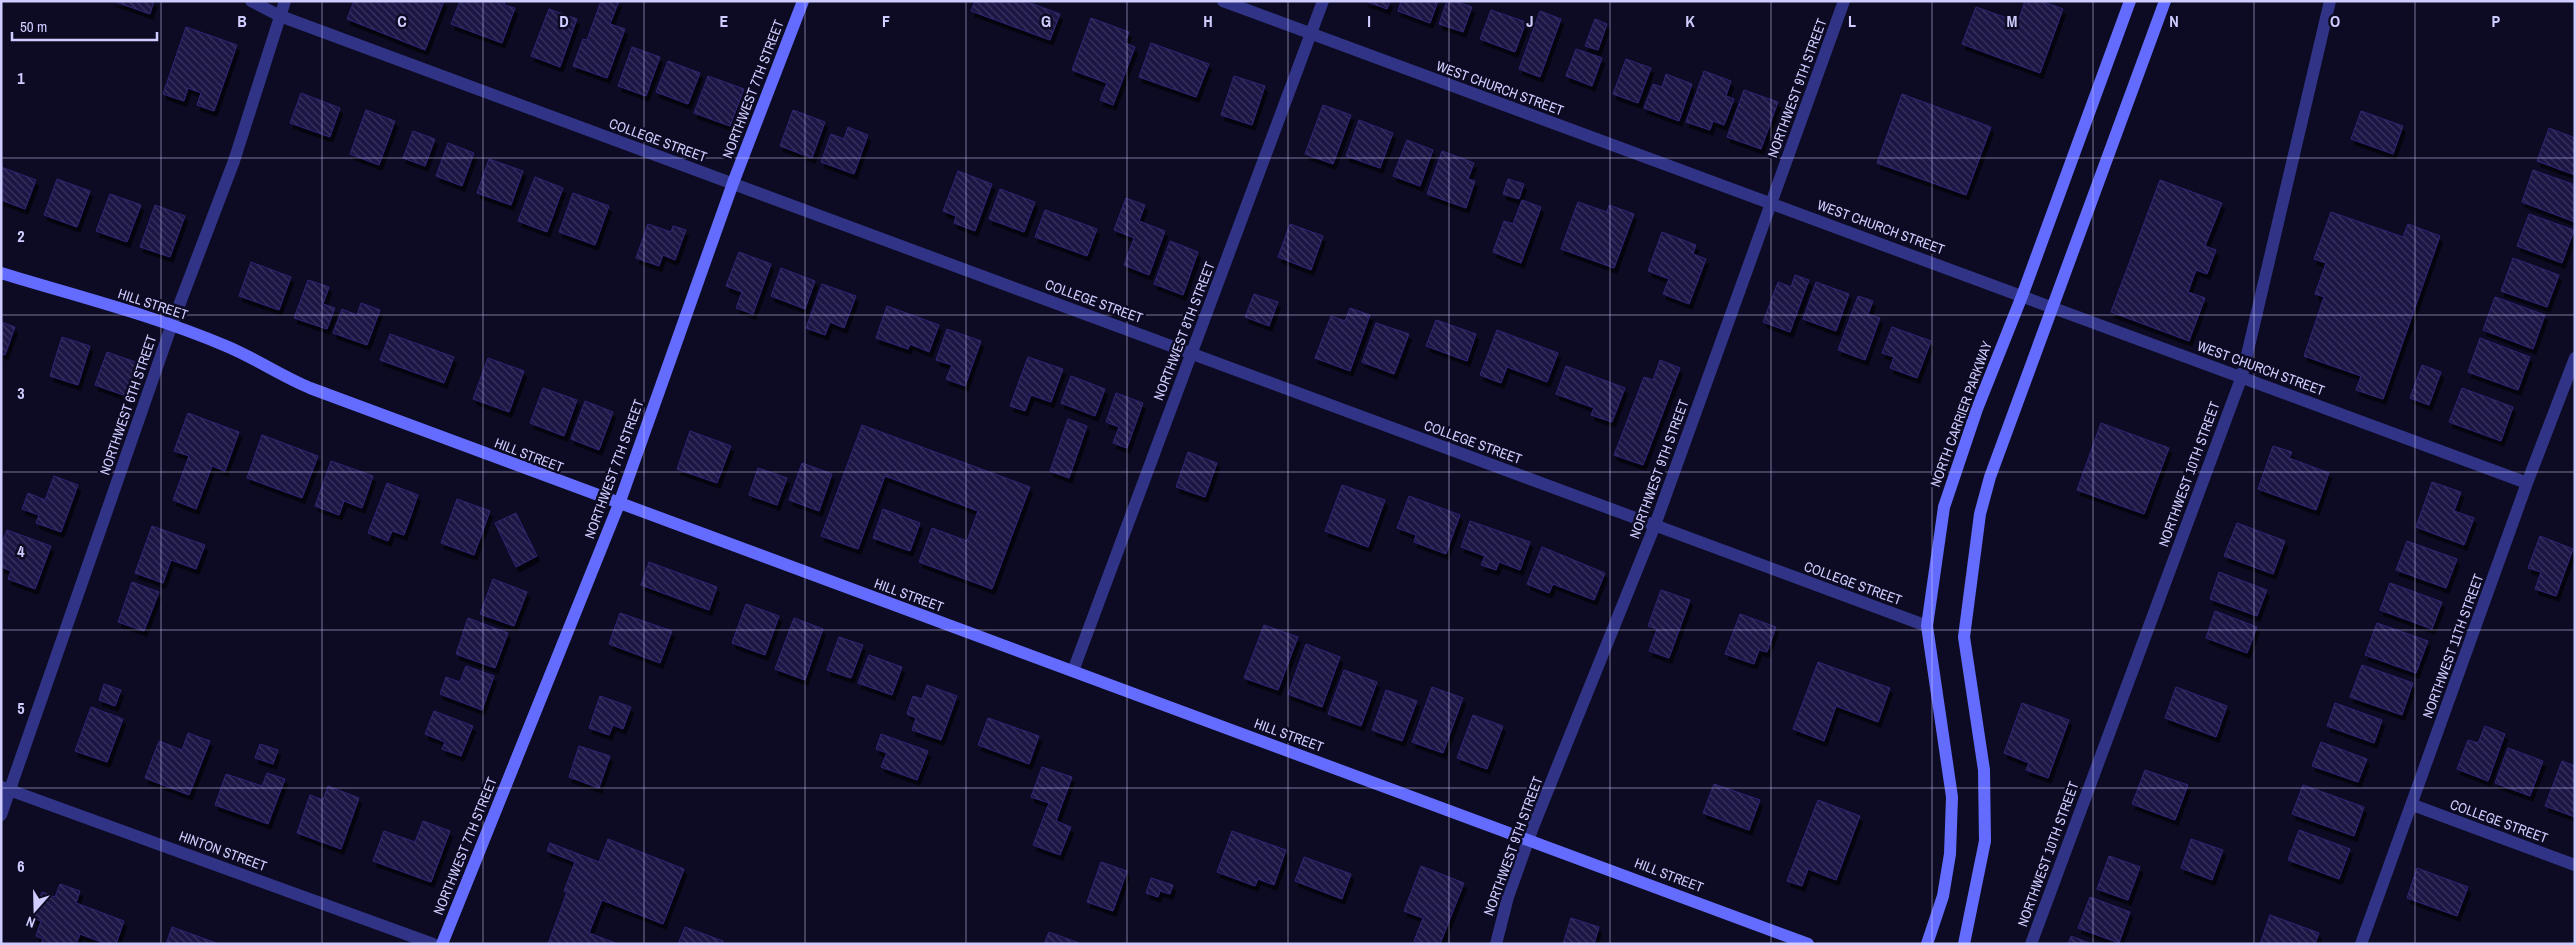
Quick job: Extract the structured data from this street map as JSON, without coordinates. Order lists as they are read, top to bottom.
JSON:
{
  "streets": {
    "street": [
      "WEST CHURCH STREET",
      "NORTHWEST 9TH STREET",
      "NORTHWEST 7TH STREET",
      "COLLEGE STREET",
      "HILL STREET",
      "NORTHWEST 8TH STREET",
      "NORTHWEST 6TH STREET",
      "NORTH CARRIER PARKWAY",
      "NORTHWEST 10TH STREET",
      "NORTHWEST 11TH STREET",
      "HINTON STREET"
    ]
  },
  "crossings": [
    ["WEST CHURCH STREET", "NORTHWEST 9TH STREET"],
    ["WEST CHURCH STREET", "NORTHWEST 8TH STREET"],
    ["WEST CHURCH STREET", "NORTH CARRIER PARKWAY"],
    ["WEST CHURCH STREET", "NORTHWEST 10TH STREET"],
    ["WEST CHURCH STREET", "NORTHWEST 11TH STREET"],
    ["NORTHWEST 9TH STREET", "COLLEGE STREET"],
    ["NORTHWEST 9TH STREET", "HILL STREET"],
    ["NORTHWEST 7TH STREET", "COLLEGE STREET"],
    ["NORTHWEST 7TH STREET", "HILL STREET"],
    ["COLLEGE STREET", "NORTHWEST 8TH STREET"],
    ["COLLEGE STREET", "NORTHWEST 6TH STREET"],
    ["COLLEGE STREET", "NORTH CARRIER PARKWAY"],
    ["COLLEGE STREET", "NORTHWEST 11TH STREET"],
    ["HILL STREET", "NORTHWEST 8TH STREET"],
    ["HILL STREET", "NORTHWEST 6TH STREET"],
    ["NORTHWEST 6TH STREET", "HINTON STREET"]
  ],
  "scale_bar": "50 m",
  "north": "bottom",
  "grid": {
    "columns": [
      "B",
      "C",
      "D",
      "E",
      "F",
      "G",
      "H",
      "I",
      "J",
      "K",
      "L",
      "M",
      "N",
      "O",
      "P"
    ],
    "rows": [
      "1",
      "2",
      "3",
      "4",
      "5",
      "6"
    ]
  }
}
